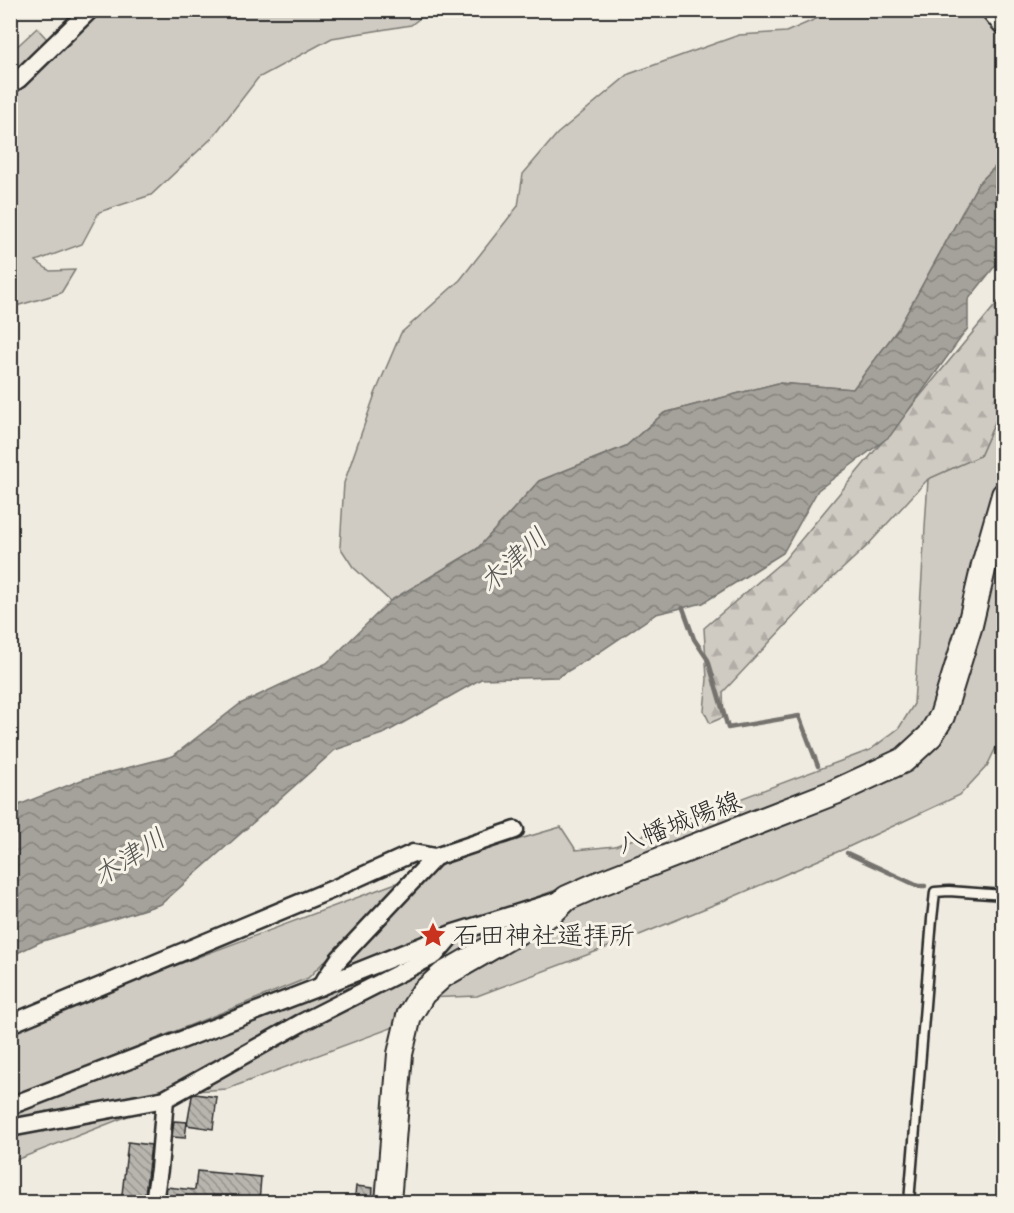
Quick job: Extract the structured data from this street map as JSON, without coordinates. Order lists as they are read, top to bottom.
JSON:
{
  "streets": {
    "main road": ["八幡城陽線"]
  },
  "water": ["木津川"],
  "places": {
    "place": ["石田神社遥拝所"]
  }
}
